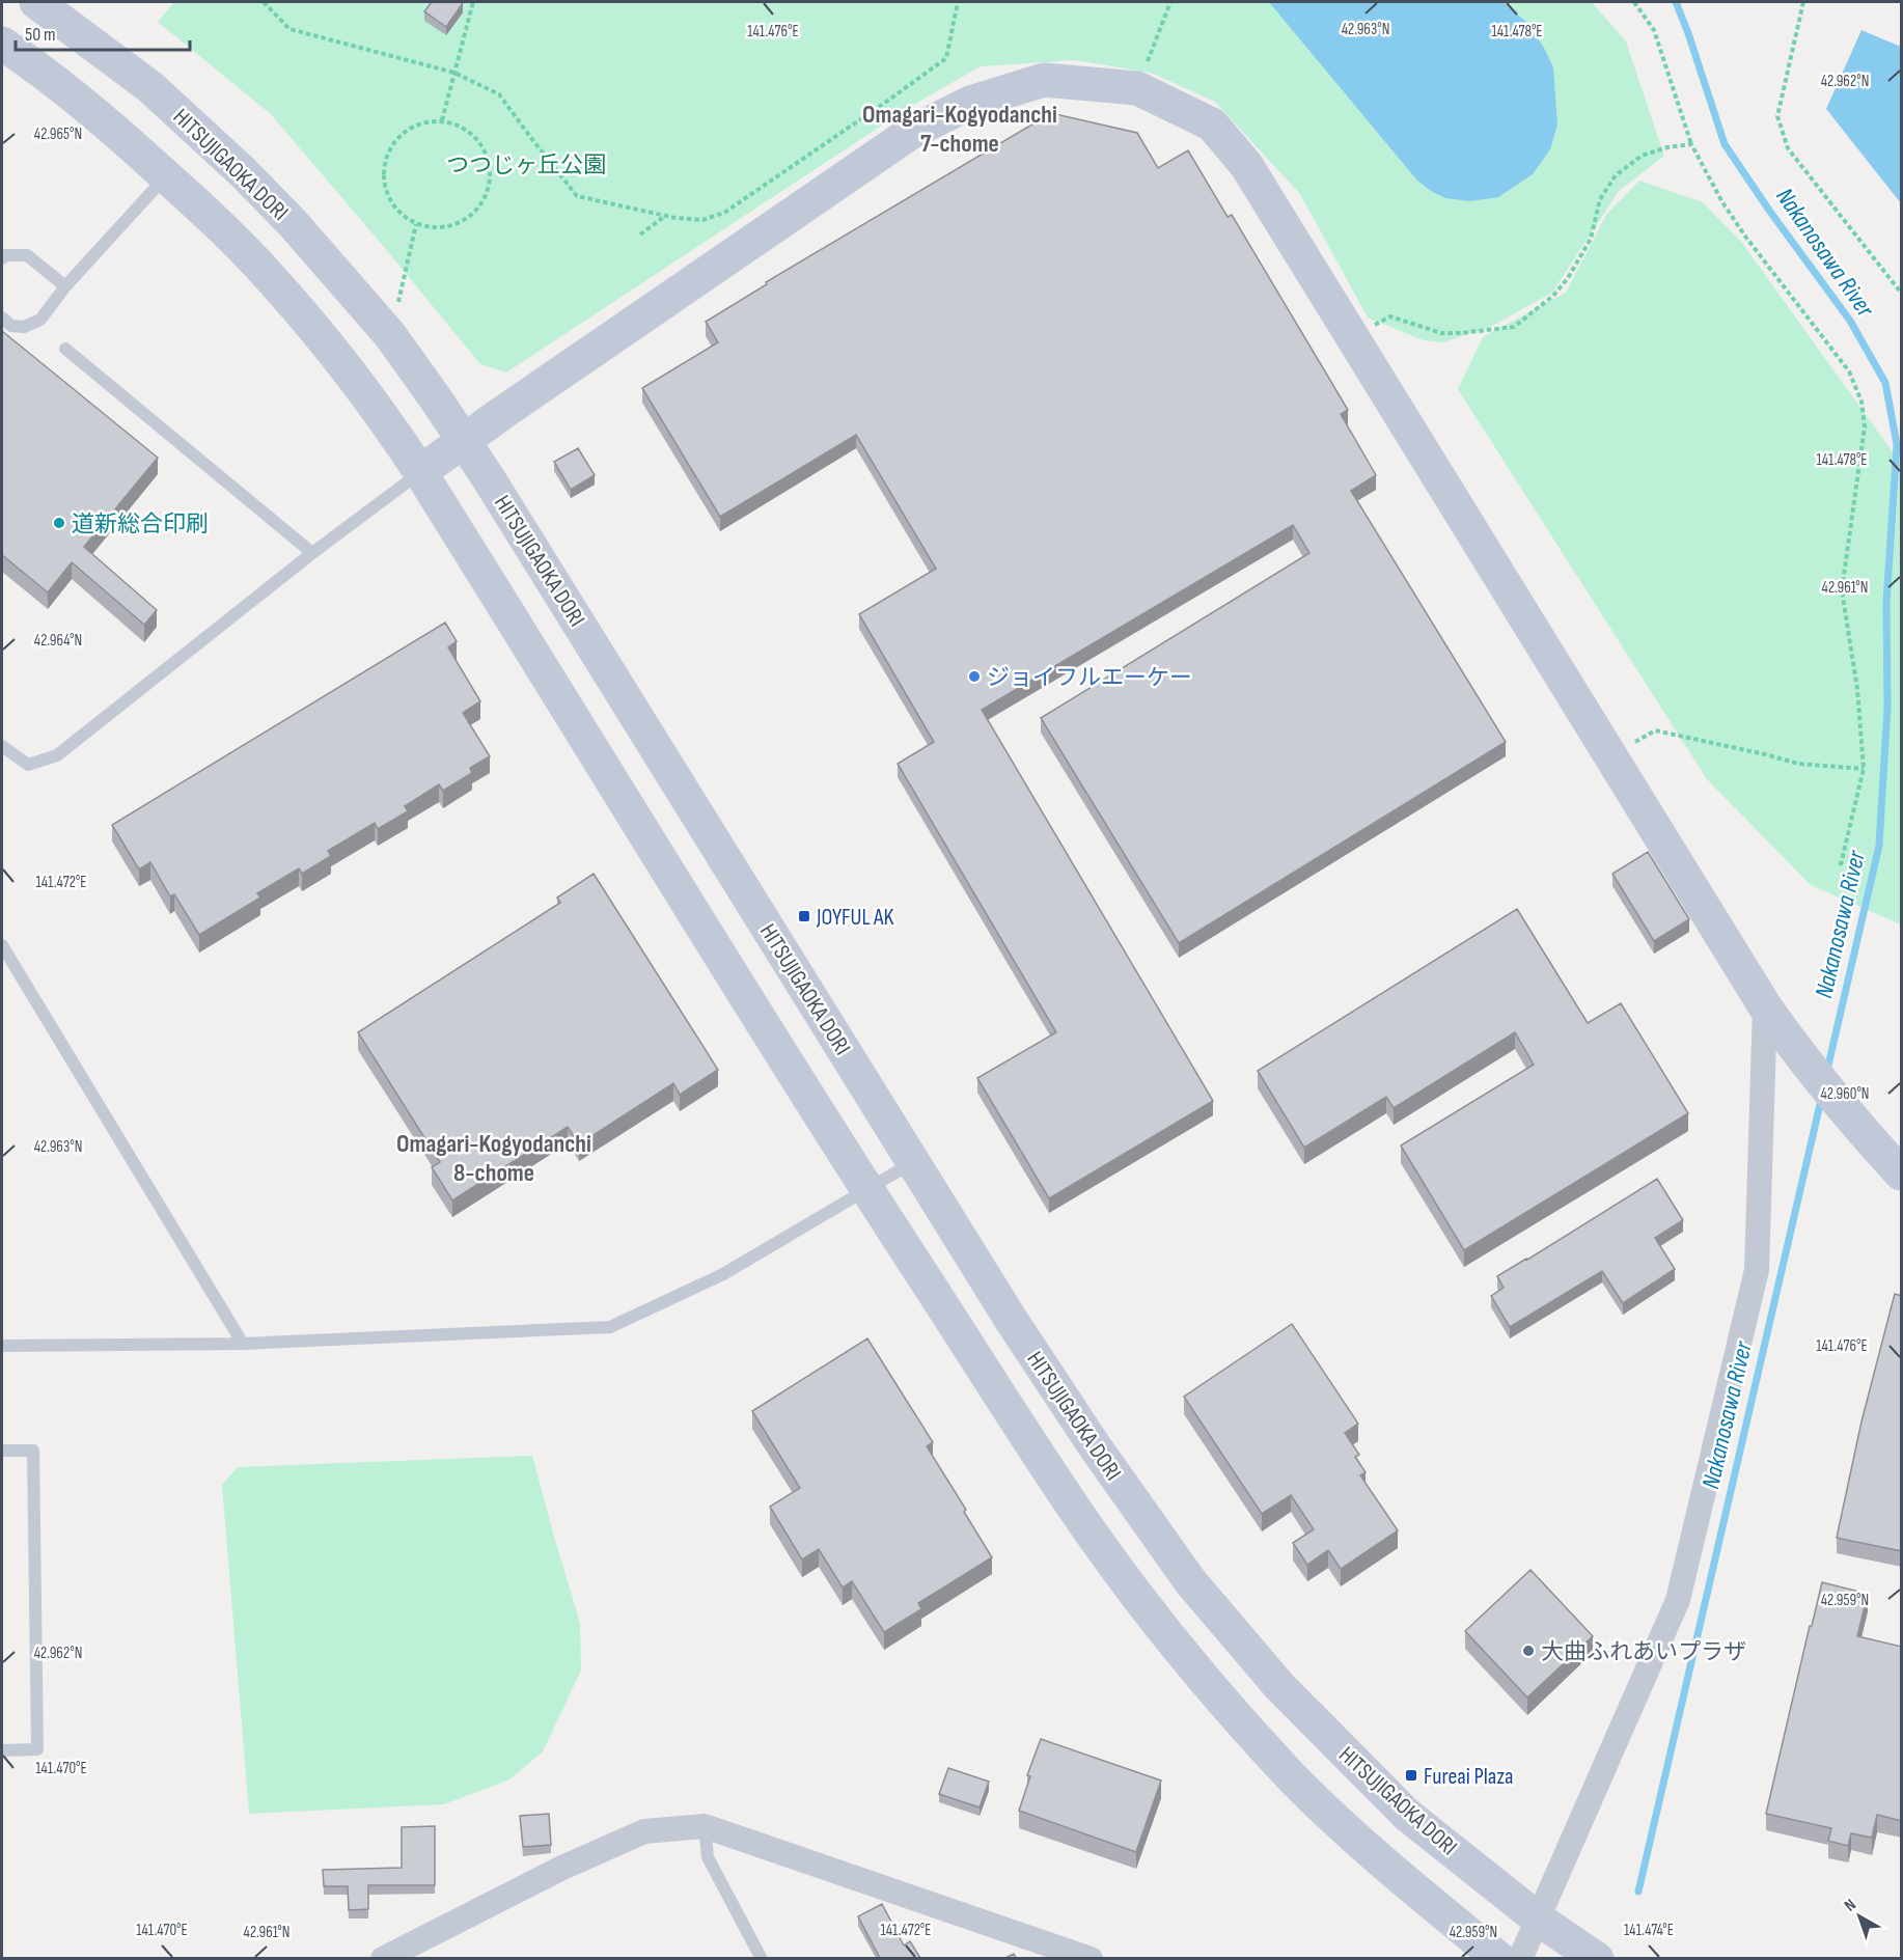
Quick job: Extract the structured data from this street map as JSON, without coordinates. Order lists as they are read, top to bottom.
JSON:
{
  "streets": {
    "main road": ["HITSUJIGAOKA DORI"]
  },
  "districts": ["Omagari-Kogyodanchi 7-chome", "Omagari-Kogyodanchi 8-chome"],
  "water": ["Nakanosawa River"],
  "parks": ["つつじヶ丘公園"],
  "places": {
    "other": ["道新総合印刷", "ジョイフルエーケー", "大曲ふれあいプラザ"],
    "transit": ["JOYFUL AK", "Fureai Plaza"]
  },
  "scale_bar": "50 m",
  "north": "top left",
  "coordinates": [
    "42.963°N",
    "141.476°E",
    "141.478°E",
    "42.962°N",
    "42.965°N",
    "42.961°N",
    "42.964°N",
    "141.472°E",
    "42.960°N",
    "42.959°N",
    "141.470°E",
    "141.474°E"
  ]
}
